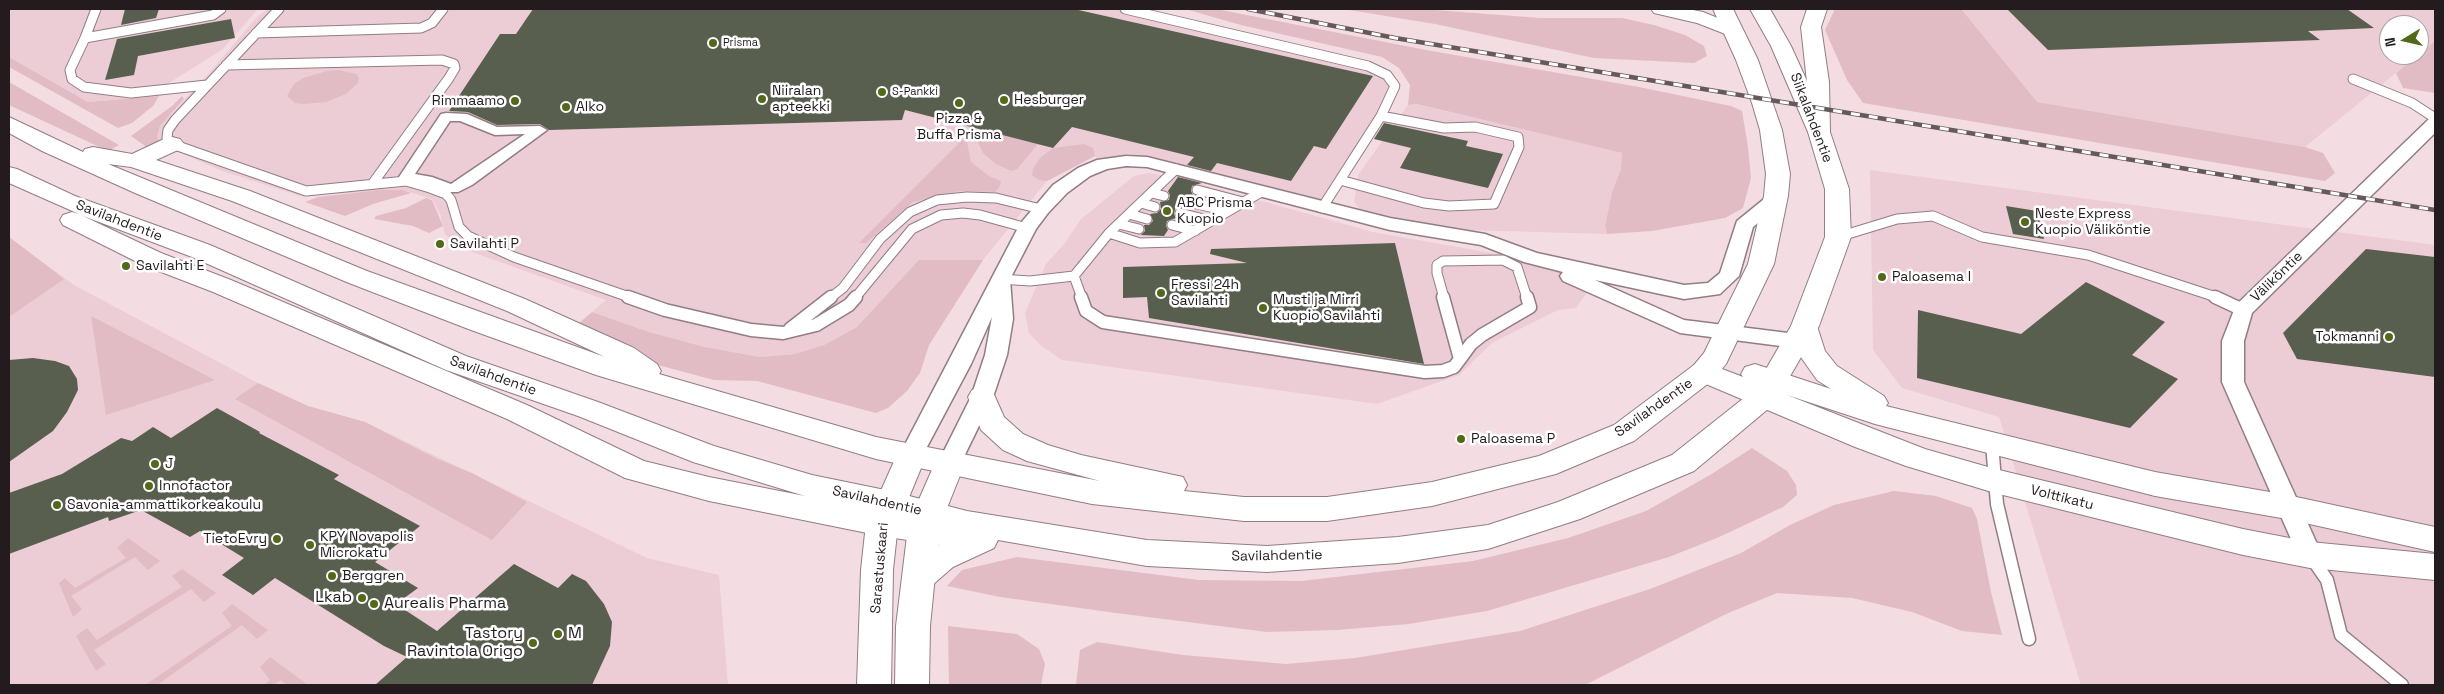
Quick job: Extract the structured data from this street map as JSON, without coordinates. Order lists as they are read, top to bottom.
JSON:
{
  "streets": {
    "main road": [
      "Siikalahdentie",
      "Savilahdentie",
      "Volttikatu",
      "Sarastuskaari"
    ],
    "street": ["Väliköntie"]
  },
  "crossings": [
    ["Siikalahdentie", "Savilahdentie"],
    ["Siikalahdentie", "Volttikatu"],
    ["Savilahdentie", "Volttikatu"],
    ["Savilahdentie", "Sarastuskaari"],
    ["Väliköntie", "Volttikatu"]
  ],
  "places": [
    "Prisma",
    "S-Pankki",
    "Niiralan apteekki",
    "Hesburger",
    "Rimmaamo",
    "Pizza & Buffa Prisma",
    "Alko",
    "ABC Prisma Kuopio",
    "Neste Express Kuopio Väliköntie",
    "Savilahti P",
    "Savilahti E",
    "Paloasema I",
    "Fressi 24h Savilahti",
    "Musti ja Mirri Kuopio Savilahti",
    "Tokmanni",
    "Paloasema P",
    "J",
    "Innofactor",
    "Savonia-ammattikorkeakoulu",
    "TietoEvry",
    "KPY Novapolis Microkatu",
    "Berggren",
    "Lkab",
    "Aurealis Pharma",
    "M",
    "Tastory Ravintola Origo"
  ],
  "north": "left"
}
